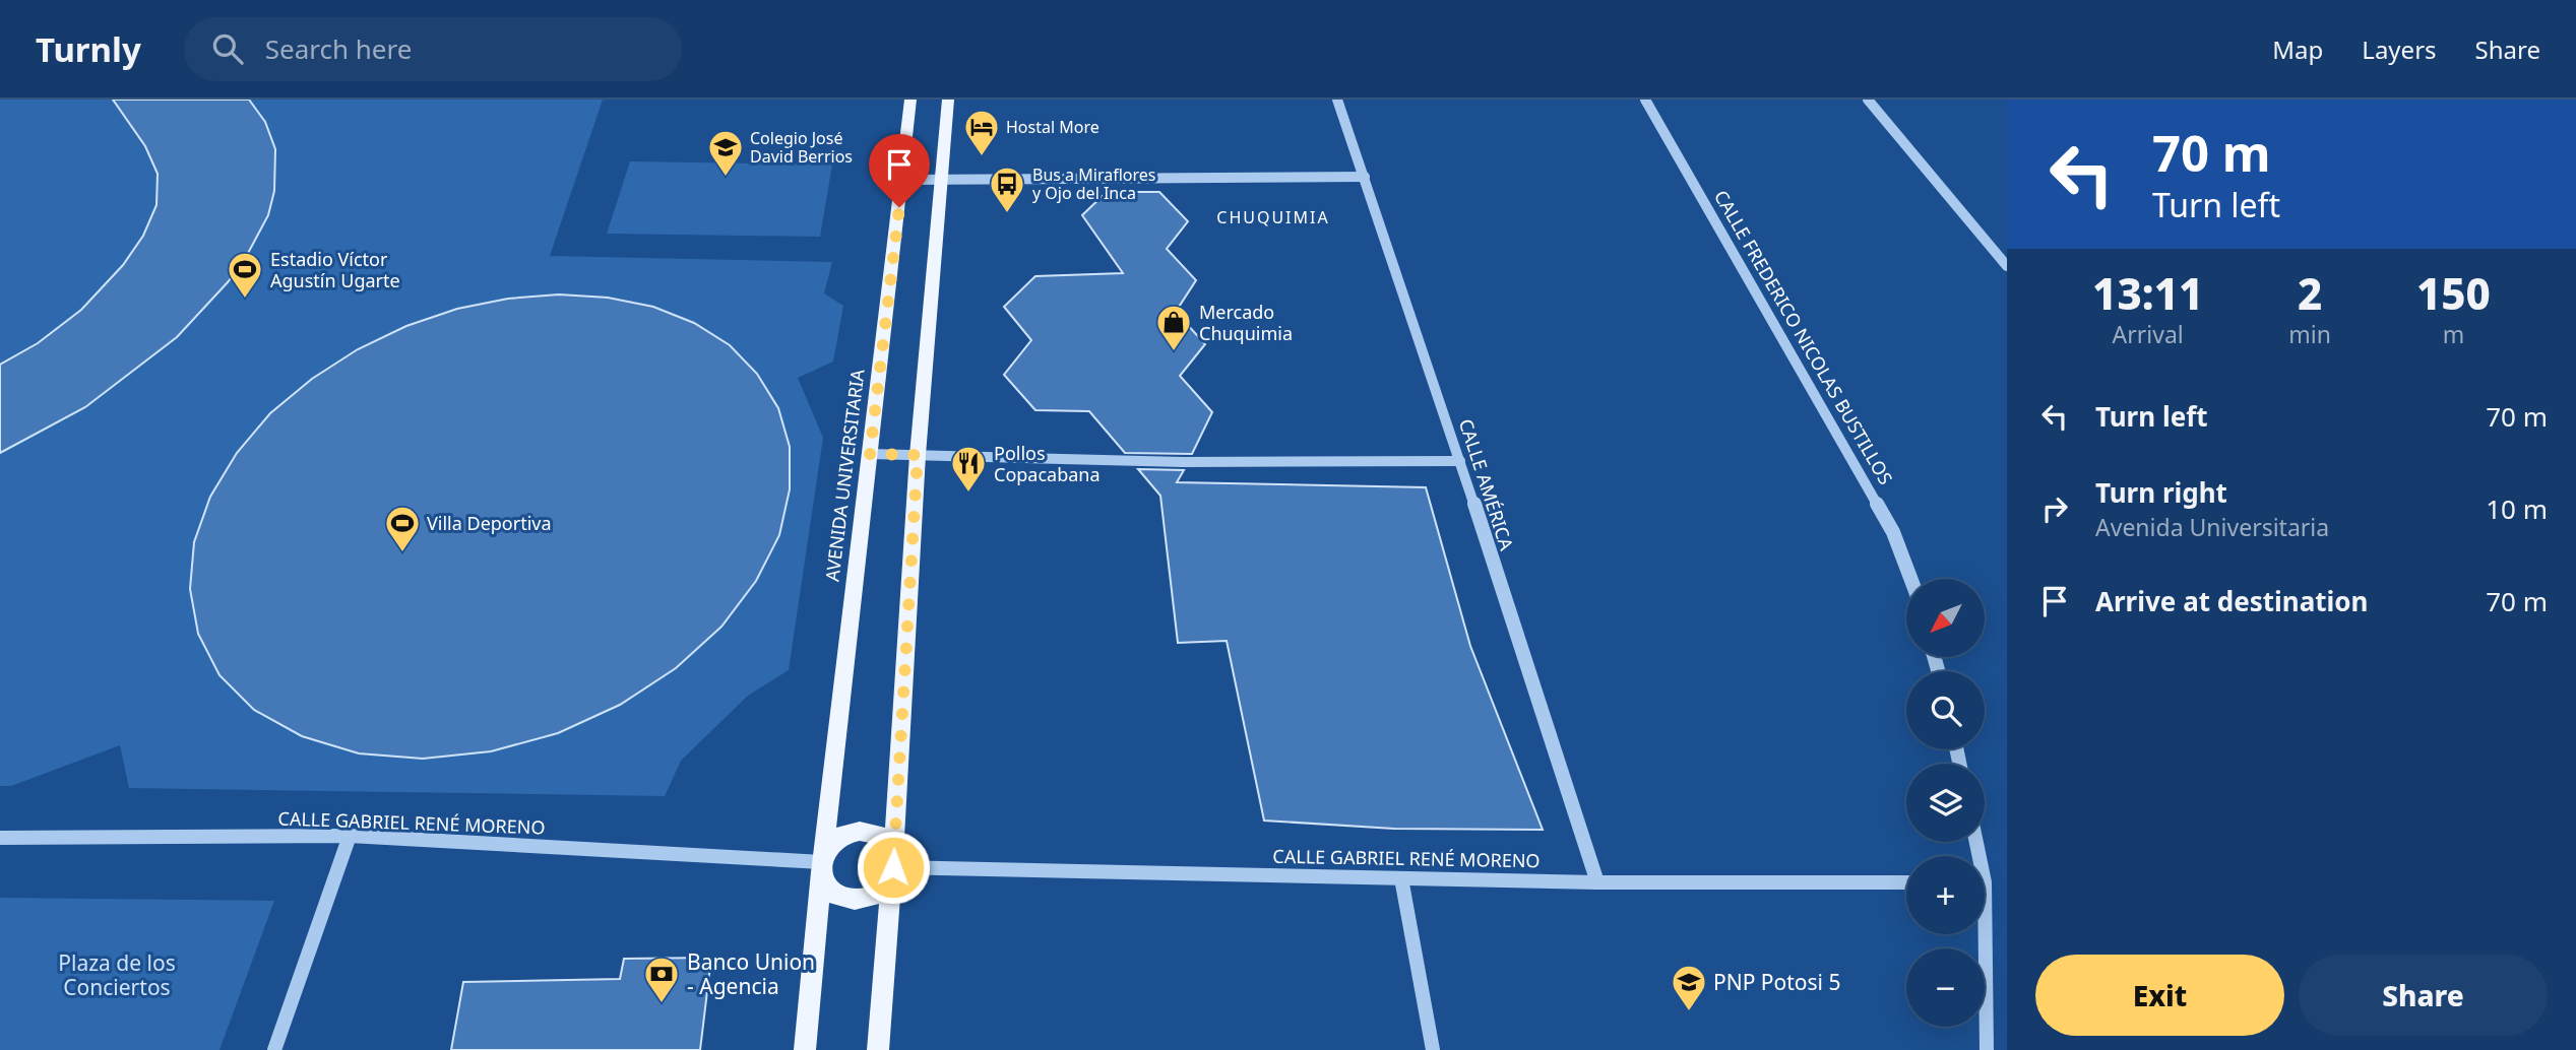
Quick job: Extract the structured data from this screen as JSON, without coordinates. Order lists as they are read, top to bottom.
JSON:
{
  "streets": {
    "main road": ["AVENIDA UNIVERSITARIA"],
    "street": ["CALLE FREDERICO NICOLAS BUSTILLOS", "CALLE AMÉRICA", "CALLE GABRIEL RENÉ MORENO"]
  },
  "crossings": [
    ["AVENIDA UNIVERSITARIA", "CALLE GABRIEL RENÉ MORENO"],
    ["CALLE AMÉRICA", "CALLE GABRIEL RENÉ MORENO"]
  ],
  "districts": ["CHUQUIMIA"],
  "parks": ["Plaza de los Conciertos"],
  "places": {
    "hotel": ["Hostal More"],
    "school or university": ["Colegio José David Berrios", "PNP Potosi 5"],
    "bus stop": ["Bus a Miraflores y Ojo del Inca"],
    "sports": ["Estadio Víctor Agustín Ugarte", "Villa Deportiva"],
    "shop": ["Mercado Chuquimia"],
    "restaurant": ["Pollos Copacabana"],
    "bank": ["Banco Union - Agencia"]
  },
  "north": "bottom left",
  "page": {
    "header": "Turnly",
    "search": "Search here",
    "nav": ["Map", "Layers", "Share"],
    "turn": ["70 m", "Turn left"],
    "eta": [
      "13:11",
      "Arrival",
      "2",
      "min",
      "150",
      "m"
    ],
    "list": [
      {
        "name": "Turn left",
        "value": "70 m"
      },
      {
        "name": "Turn right",
        "note": "Avenida Universitaria",
        "value": "10 m"
      },
      {
        "name": "Arrive at destination",
        "value": "70 m"
      }
    ],
    "map_buttons": ["+", "−"],
    "buttons": ["Exit", "Share"]
  }
}
